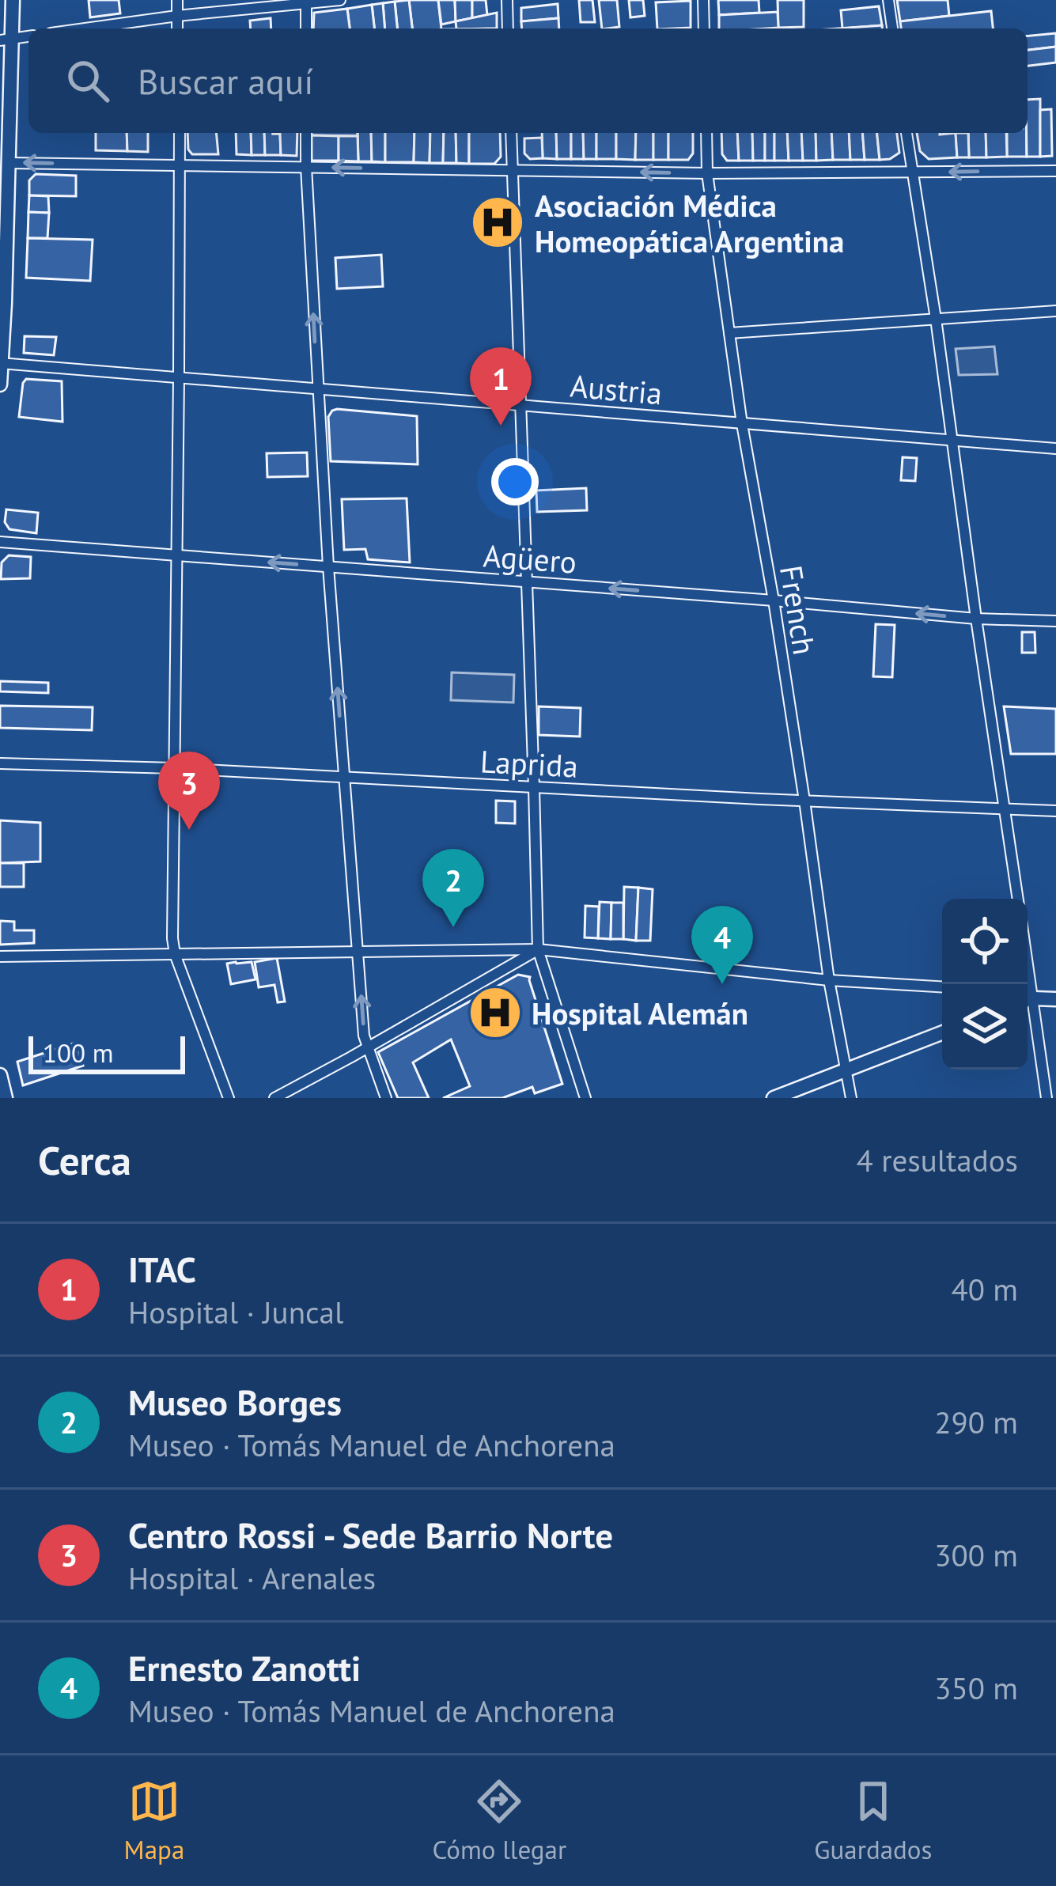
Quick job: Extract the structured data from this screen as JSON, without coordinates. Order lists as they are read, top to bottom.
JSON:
{
  "streets": {
    "street": [
      "Austria",
      "Agüero",
      "French",
      "Laprida"
    ]
  },
  "crossings": [
    ["Austria", "French"],
    ["Agüero", "French"],
    ["French", "Laprida"]
  ],
  "one_way": ["Agüero"],
  "places": {
    "hospital": ["Asociación Médica Homeopática Argentina", "Hospital Alemán"]
  },
  "scale_bar": "100 m",
  "page": {
    "search": "Buscar aquí",
    "pins": [
      "1",
      "3",
      "2",
      "4"
    ],
    "scale": "100 m",
    "heading": ["Cerca", "4 resultados"],
    "list": [
      {
        "mark": "1",
        "name": "ITAC",
        "note": "Hospital · Juncal",
        "value": "40 m"
      },
      {
        "mark": "2",
        "name": "Museo Borges",
        "note": "Museo · Tomás Manuel de Anchorena",
        "value": "290 m"
      },
      {
        "mark": "3",
        "name": "Centro Rossi - Sede Barrio Norte",
        "note": "Hospital · Arenales",
        "value": "300 m"
      },
      {
        "mark": "4",
        "name": "Ernesto Zanotti",
        "note": "Museo · Tomás Manuel de Anchorena",
        "value": "350 m"
      }
    ],
    "nav": ["Mapa", "Cómo llegar", "Guardados"]
  }
}
